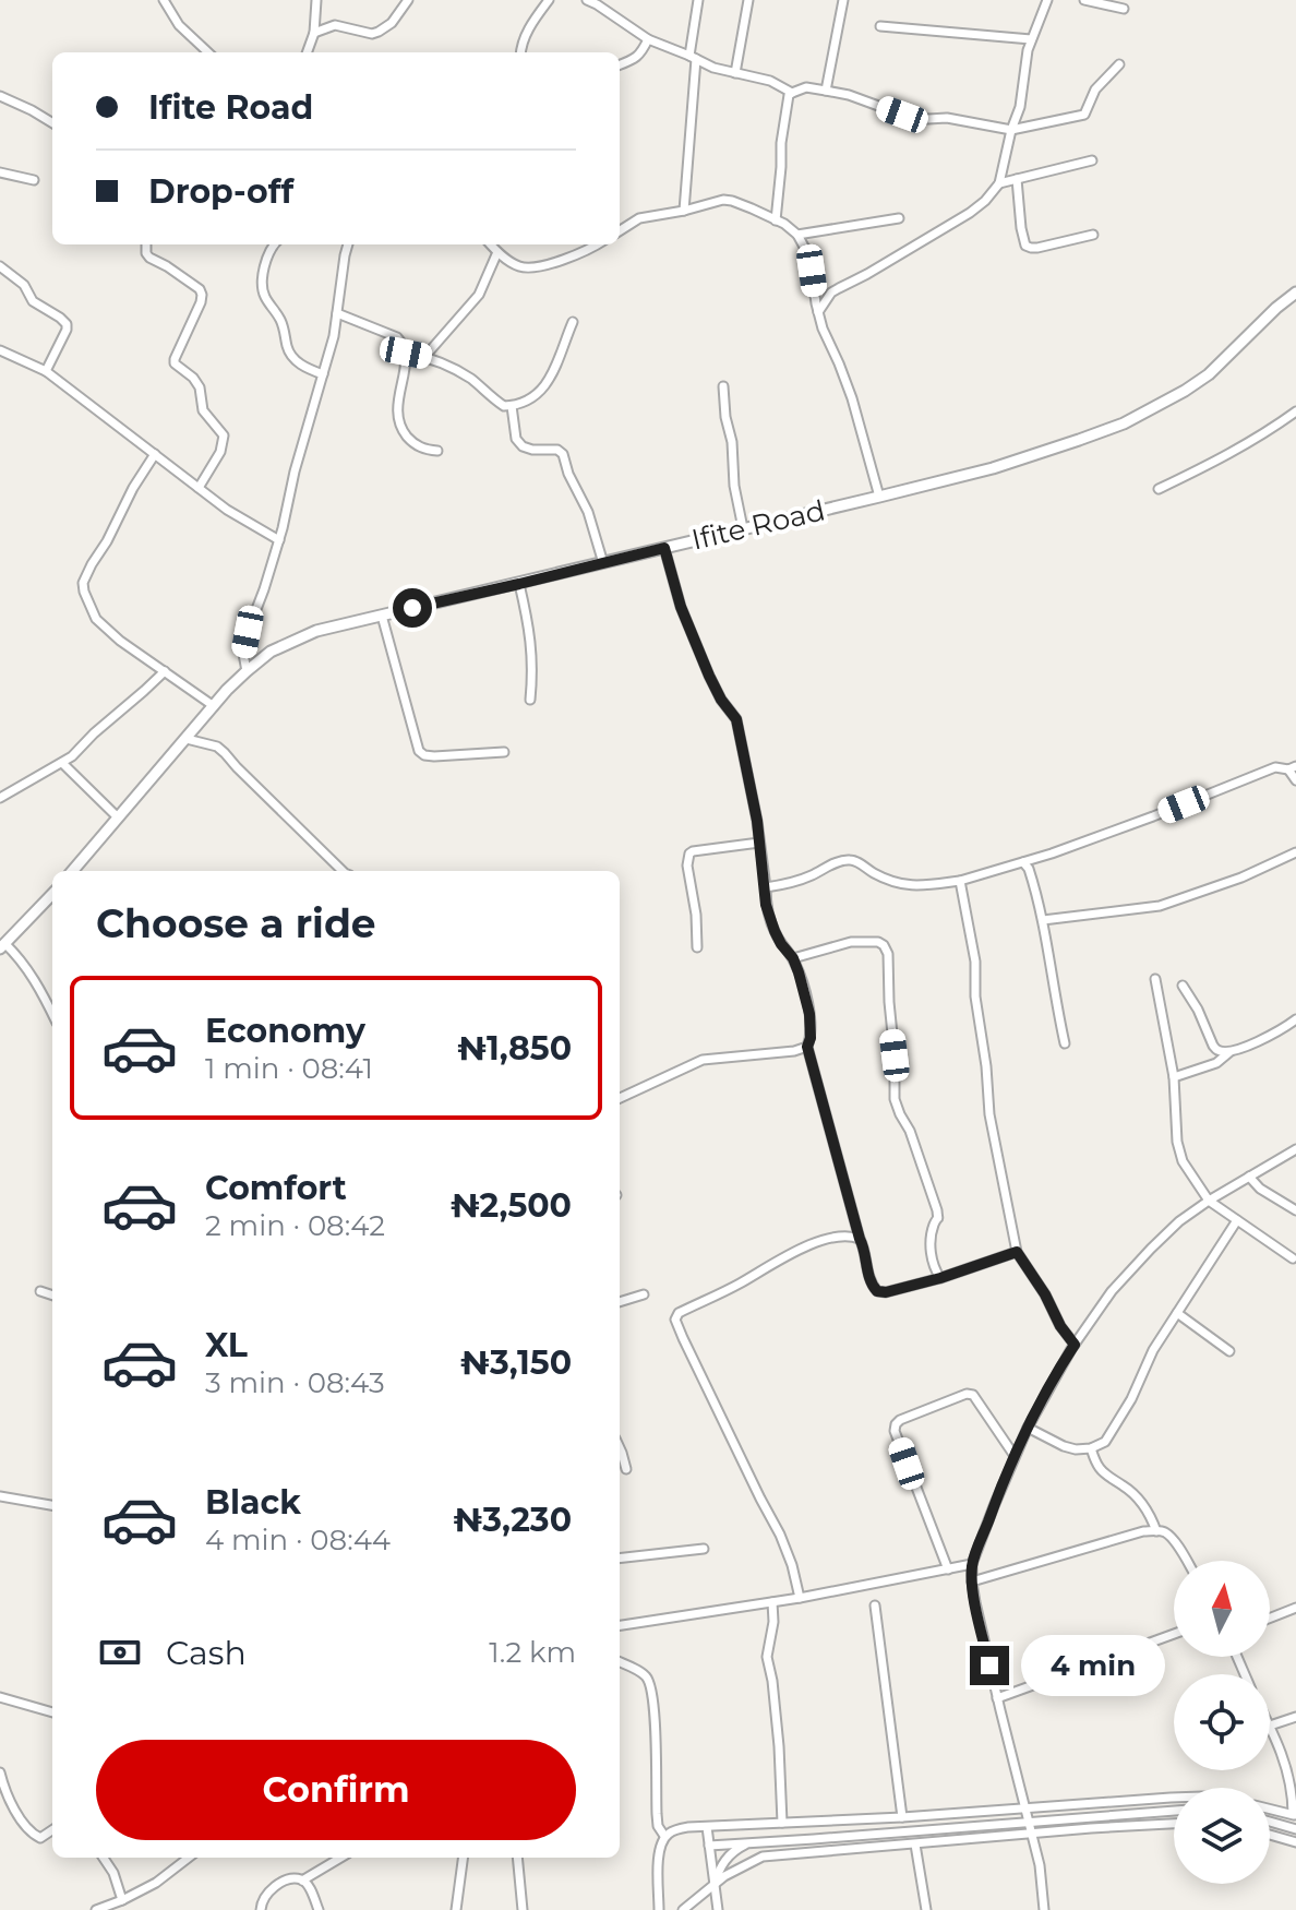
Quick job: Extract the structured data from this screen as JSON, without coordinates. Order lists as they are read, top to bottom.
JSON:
{
  "streets": {
    "street": ["Ifite Road"]
  },
  "north": "top",
  "page": {
    "banner": ["Ifite Road", "Drop-off"],
    "heading": "Choose a ride",
    "list": [
      {
        "name": "Economy",
        "note": "1 min · 08:41",
        "value": "₦1,850"
      },
      {
        "name": "Comfort",
        "note": "2 min · 08:42",
        "value": "₦2,500"
      },
      {
        "name": "XL",
        "note": "3 min · 08:43",
        "value": "₦3,150"
      },
      {
        "name": "Black",
        "note": "4 min · 08:44",
        "value": "₦3,230"
      }
    ],
    "pay": ["Cash", "1.2 km"],
    "bubble": "4 min",
    "buttons": "Confirm"
  }
}
